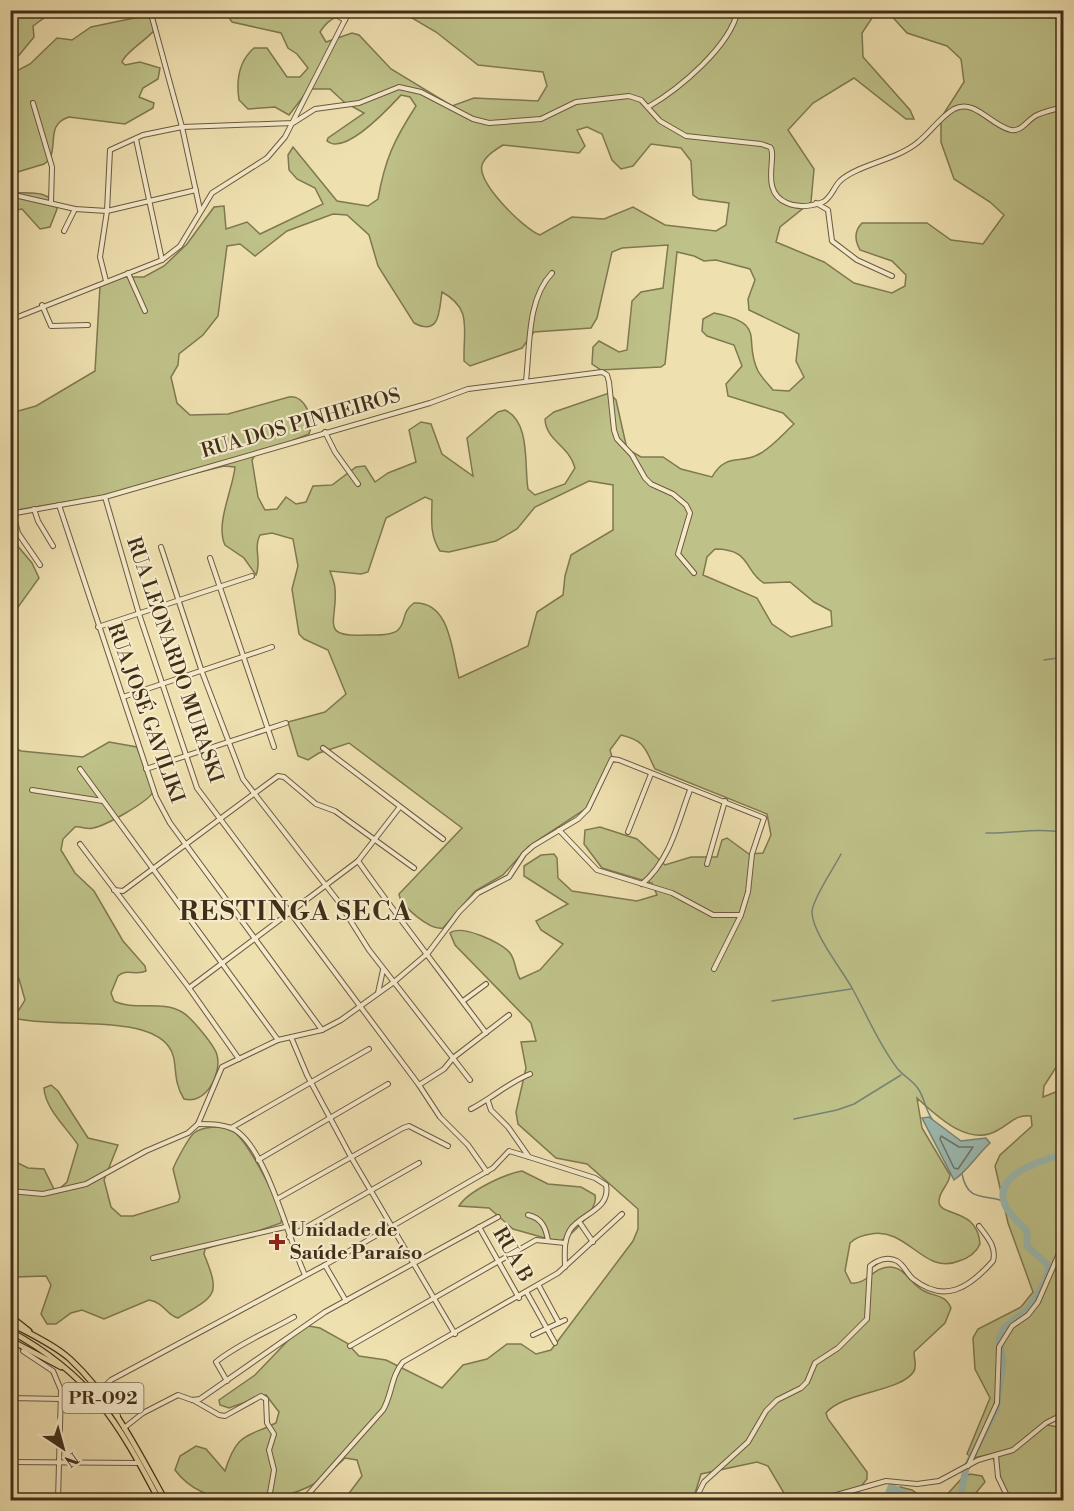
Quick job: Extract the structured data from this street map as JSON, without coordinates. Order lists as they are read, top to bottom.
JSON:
{
  "streets": {
    "main road": ["PR-092"],
    "street": [
      "RUA DOS PINHEIROS",
      "RUA LEONARDO MURASKI",
      "RUA JOSÉ GAVILIKI",
      "RUA B"
    ]
  },
  "crossings": [
    ["RUA DOS PINHEIROS", "RUA LEONARDO MURASKI"],
    ["RUA DOS PINHEIROS", "RUA JOSÉ GAVILIKI"]
  ],
  "districts": ["RESTINGA SECA"],
  "places": {
    "health": ["Unidade de Saúde Paraíso"]
  },
  "north": "bottom right"
}
